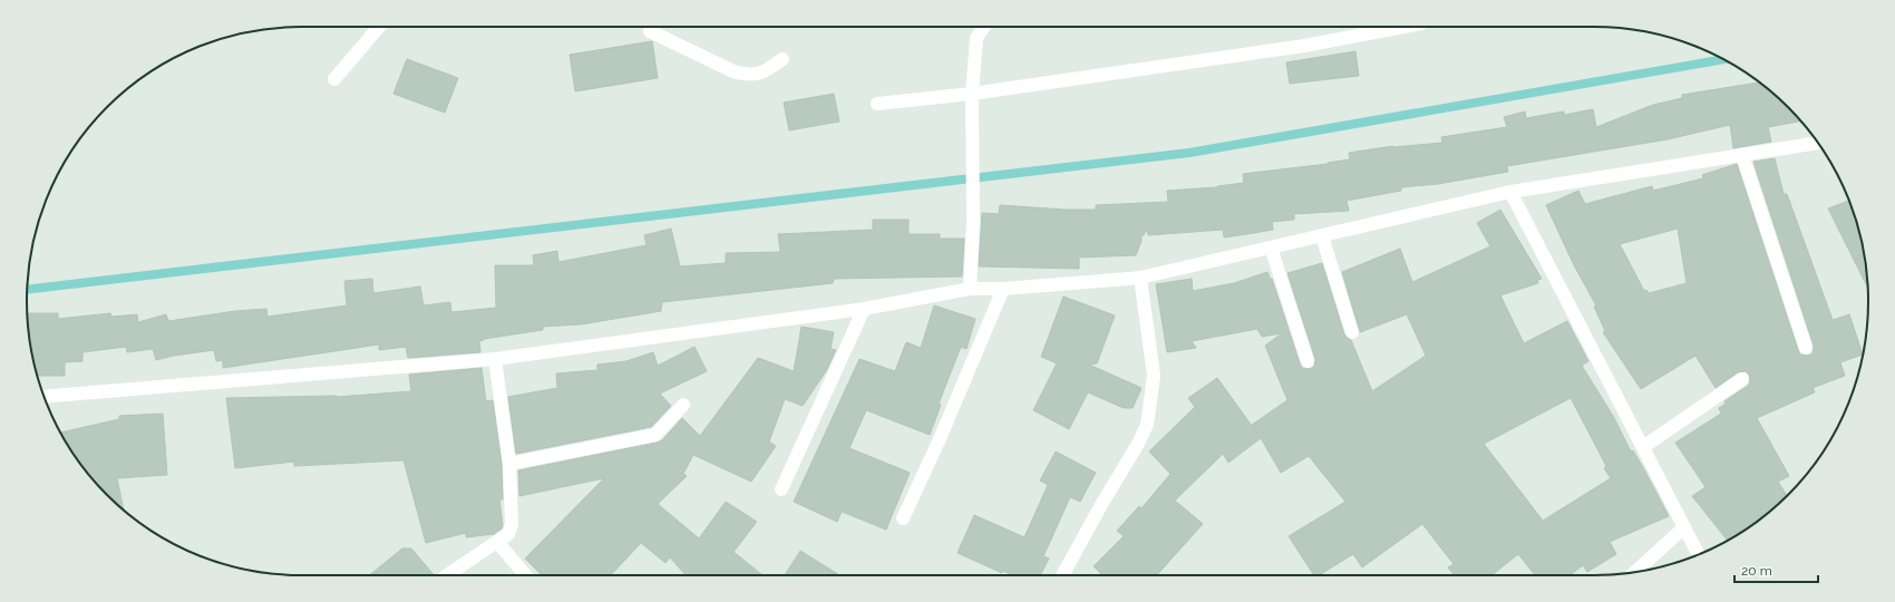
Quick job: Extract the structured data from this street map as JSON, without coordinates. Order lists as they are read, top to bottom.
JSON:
{
  "scale_bar": "20 m"
}
